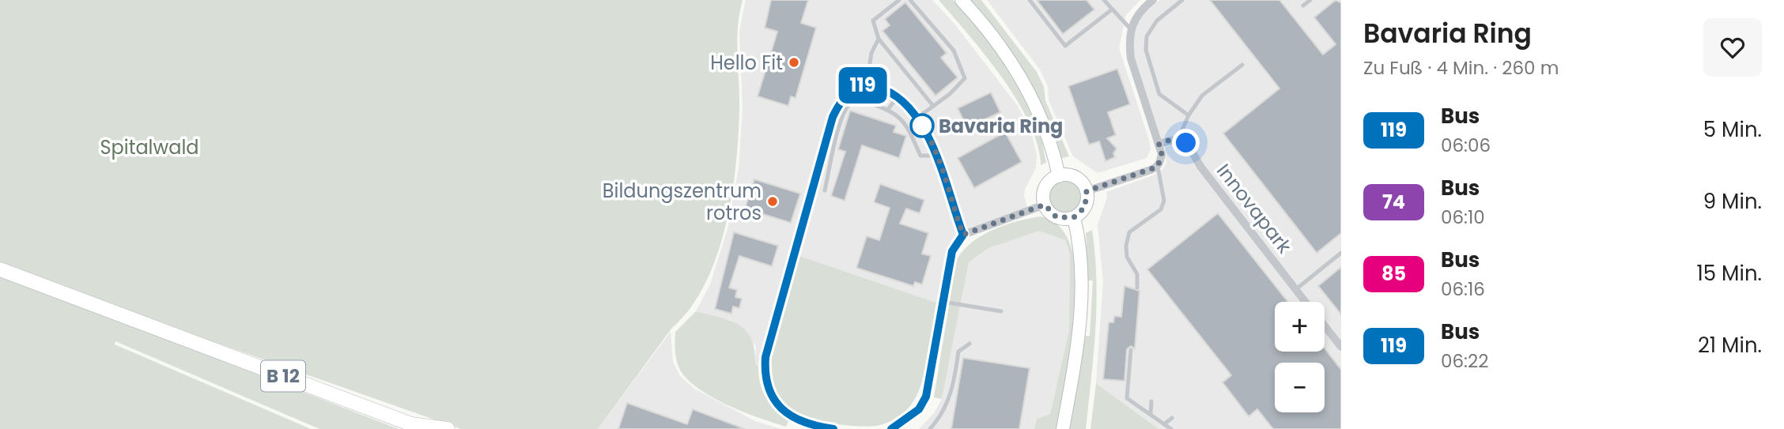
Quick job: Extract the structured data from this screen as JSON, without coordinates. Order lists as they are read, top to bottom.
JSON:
{
  "streets": {
    "main road": ["B 12"],
    "street": ["Innovapark"]
  },
  "parks": ["Spitalwald"],
  "places": ["Hello Fit", "Bavaria Ring", "Bildungszentrum rotros"],
  "lines": ["bus line 119"],
  "page": {
    "on_map": "119",
    "heading": ["Bavaria Ring", "Zu Fuß · 4 Min. · 260 m"],
    "list": [
      {
        "mark": "119",
        "name": "Bus",
        "note": "06:06",
        "value": "5 Min."
      },
      {
        "mark": "74",
        "name": "Bus",
        "note": "06:10",
        "value": "9 Min."
      },
      {
        "mark": "85",
        "name": "Bus",
        "note": "06:16",
        "value": "15 Min."
      },
      {
        "mark": "119",
        "name": "Bus",
        "note": "06:22",
        "value": "21 Min."
      }
    ],
    "map_buttons": ["+", "−"]
  }
}
